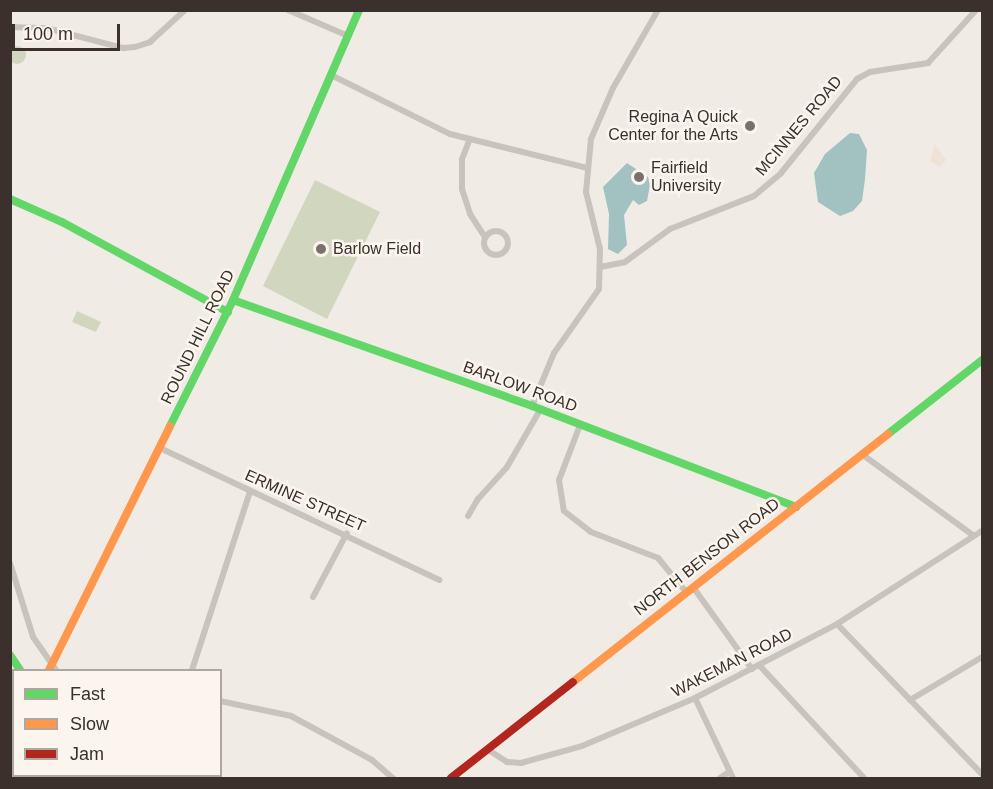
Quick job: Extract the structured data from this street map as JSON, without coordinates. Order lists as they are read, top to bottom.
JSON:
{
  "streets": {
    "main road": ["ROUND HILL ROAD", "BARLOW ROAD", "NORTH BENSON ROAD"],
    "street": ["MCINNES ROAD", "ERMINE STREET", "WAKEMAN ROAD"]
  },
  "crossings": [
    ["ROUND HILL ROAD", "BARLOW ROAD"],
    ["ROUND HILL ROAD", "ERMINE STREET"],
    ["BARLOW ROAD", "NORTH BENSON ROAD"],
    ["NORTH BENSON ROAD", "WAKEMAN ROAD"]
  ],
  "places": ["Regina A Quick Center for the Arts", "Fairfield University", "Barlow Field"],
  "legend": ["Fast", "Slow", "Jam"],
  "scale_bar": "100 m"
}
